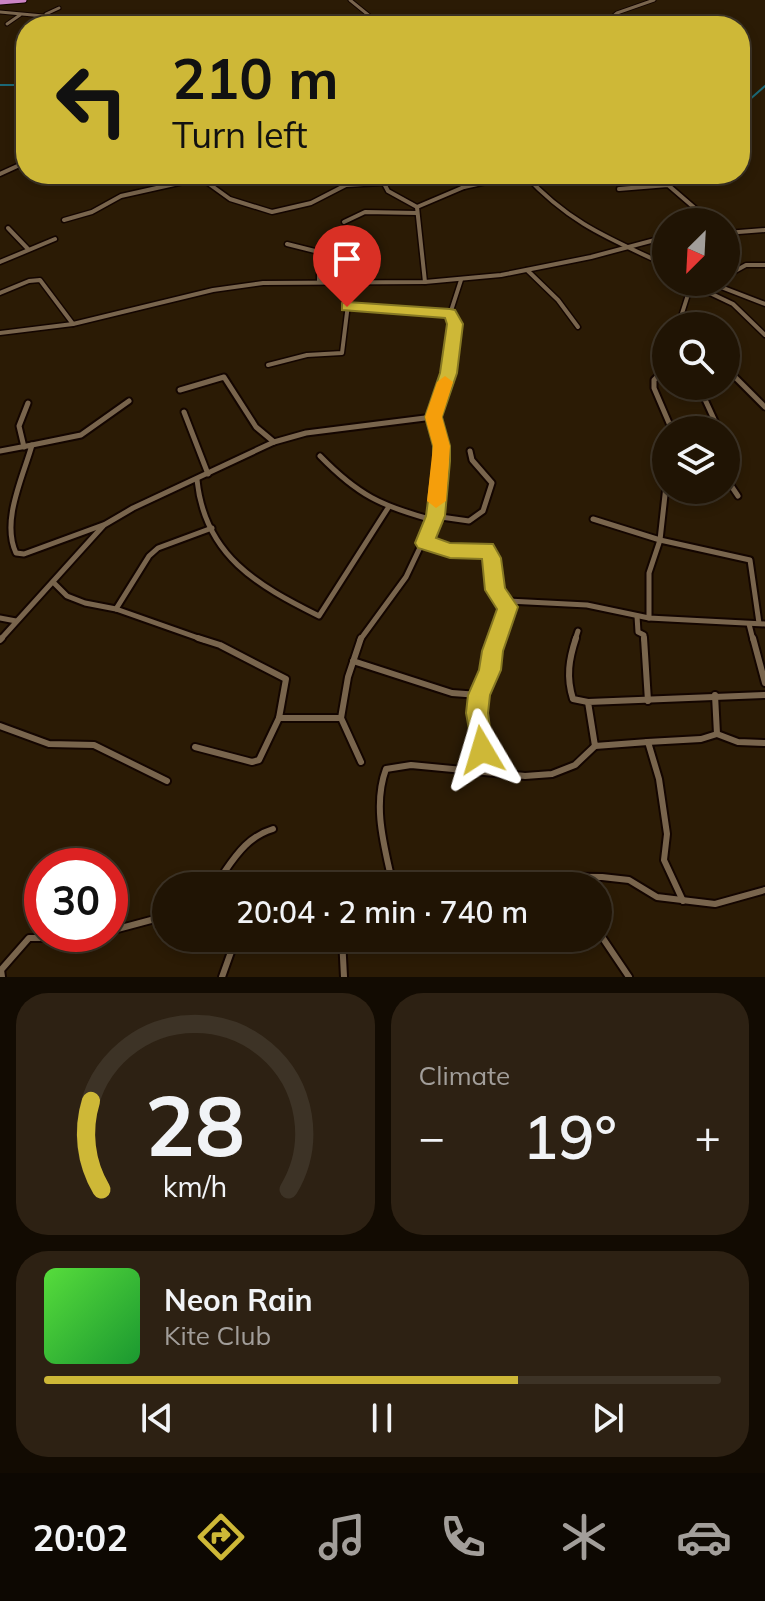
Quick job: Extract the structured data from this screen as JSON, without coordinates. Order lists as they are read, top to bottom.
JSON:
{
  "north": "bottom left",
  "page": {
    "turn": ["210 m", "Turn left"],
    "limit": "30",
    "trip": "20:04 · 2 min · 740 m",
    "tile": "Climate",
    "heat": ["−", "19°", "+"],
    "song": ["Neon Rain", "Kite Club"],
    "tabs": "20:02",
    "gauge": ["28", "km/h"]
  }
}
